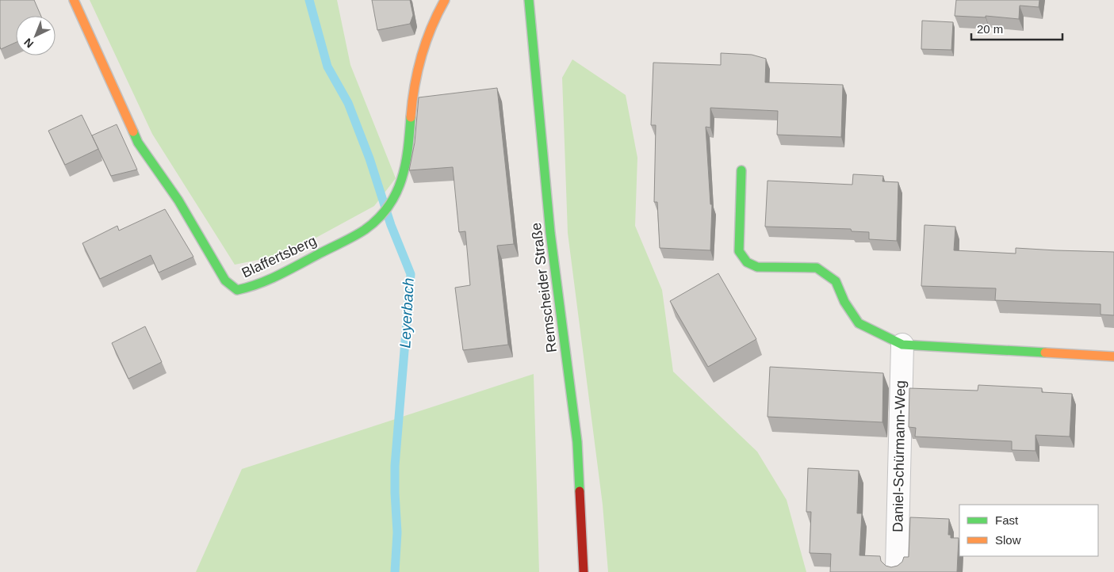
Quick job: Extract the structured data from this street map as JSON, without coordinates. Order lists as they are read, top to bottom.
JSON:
{
  "streets": {
    "street": ["Blaffertsberg", "Remscheider Straße", "Daniel-Schürmann-Weg"]
  },
  "water": ["Leyerbach"],
  "legend": ["Fast", "Slow"],
  "scale_bar": "20 m",
  "north": "bottom left"
}
